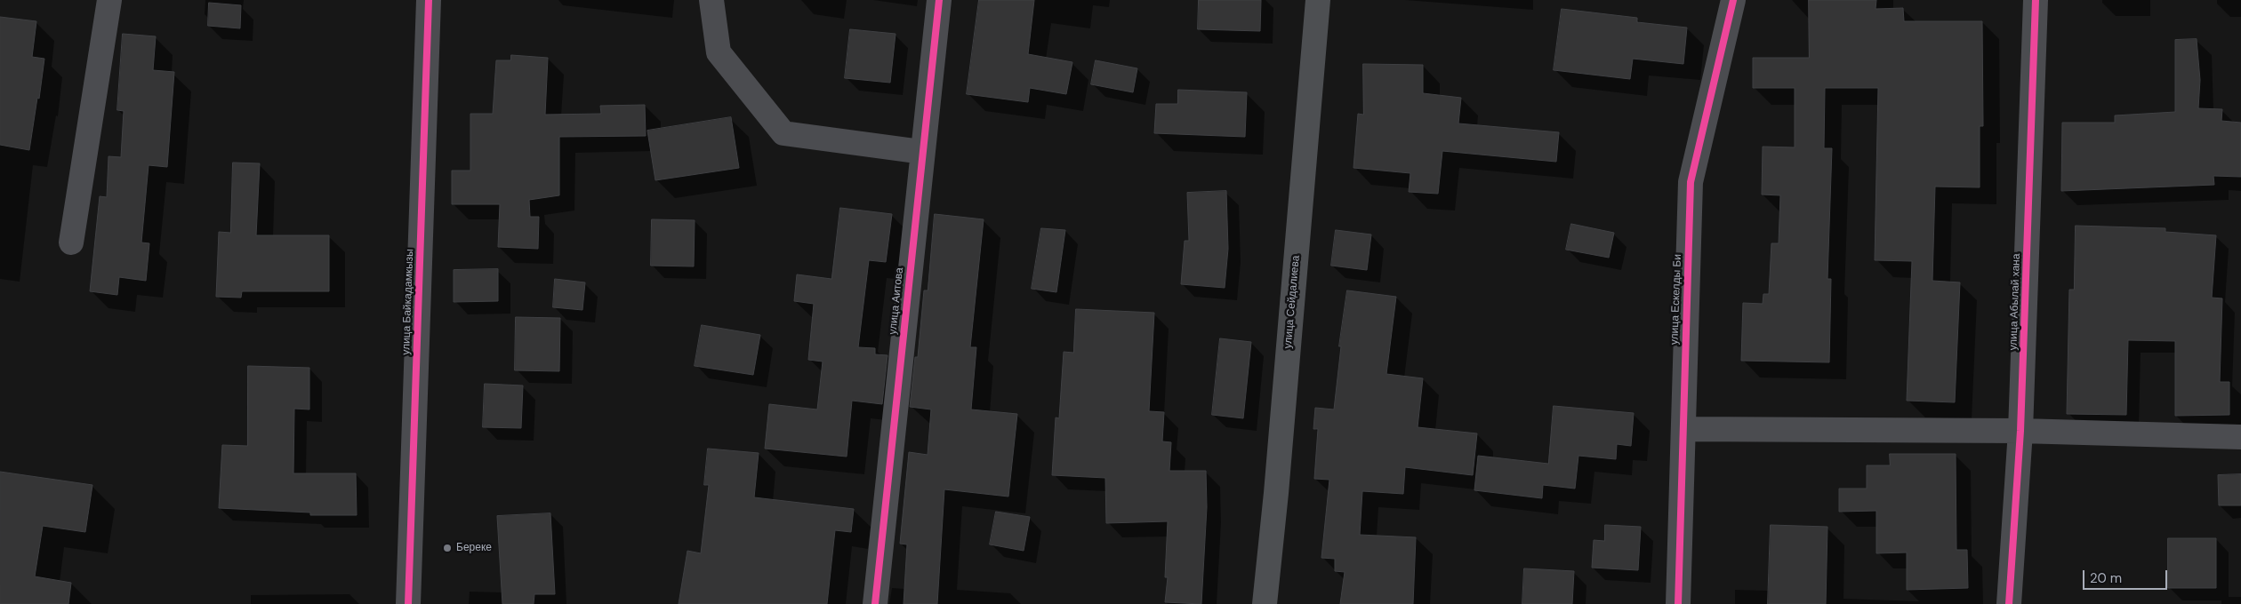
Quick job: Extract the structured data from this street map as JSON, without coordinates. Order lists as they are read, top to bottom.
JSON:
{
  "streets": {
    "main road": ["улица Сейдалиева"],
    "street": [
      "улица Ескелды Би",
      "улица Аитова",
      "улица Байкадамкызы",
      "улица Абылай хана"
    ]
  },
  "places": ["Береке"],
  "scale_bar": "20 m"
}
